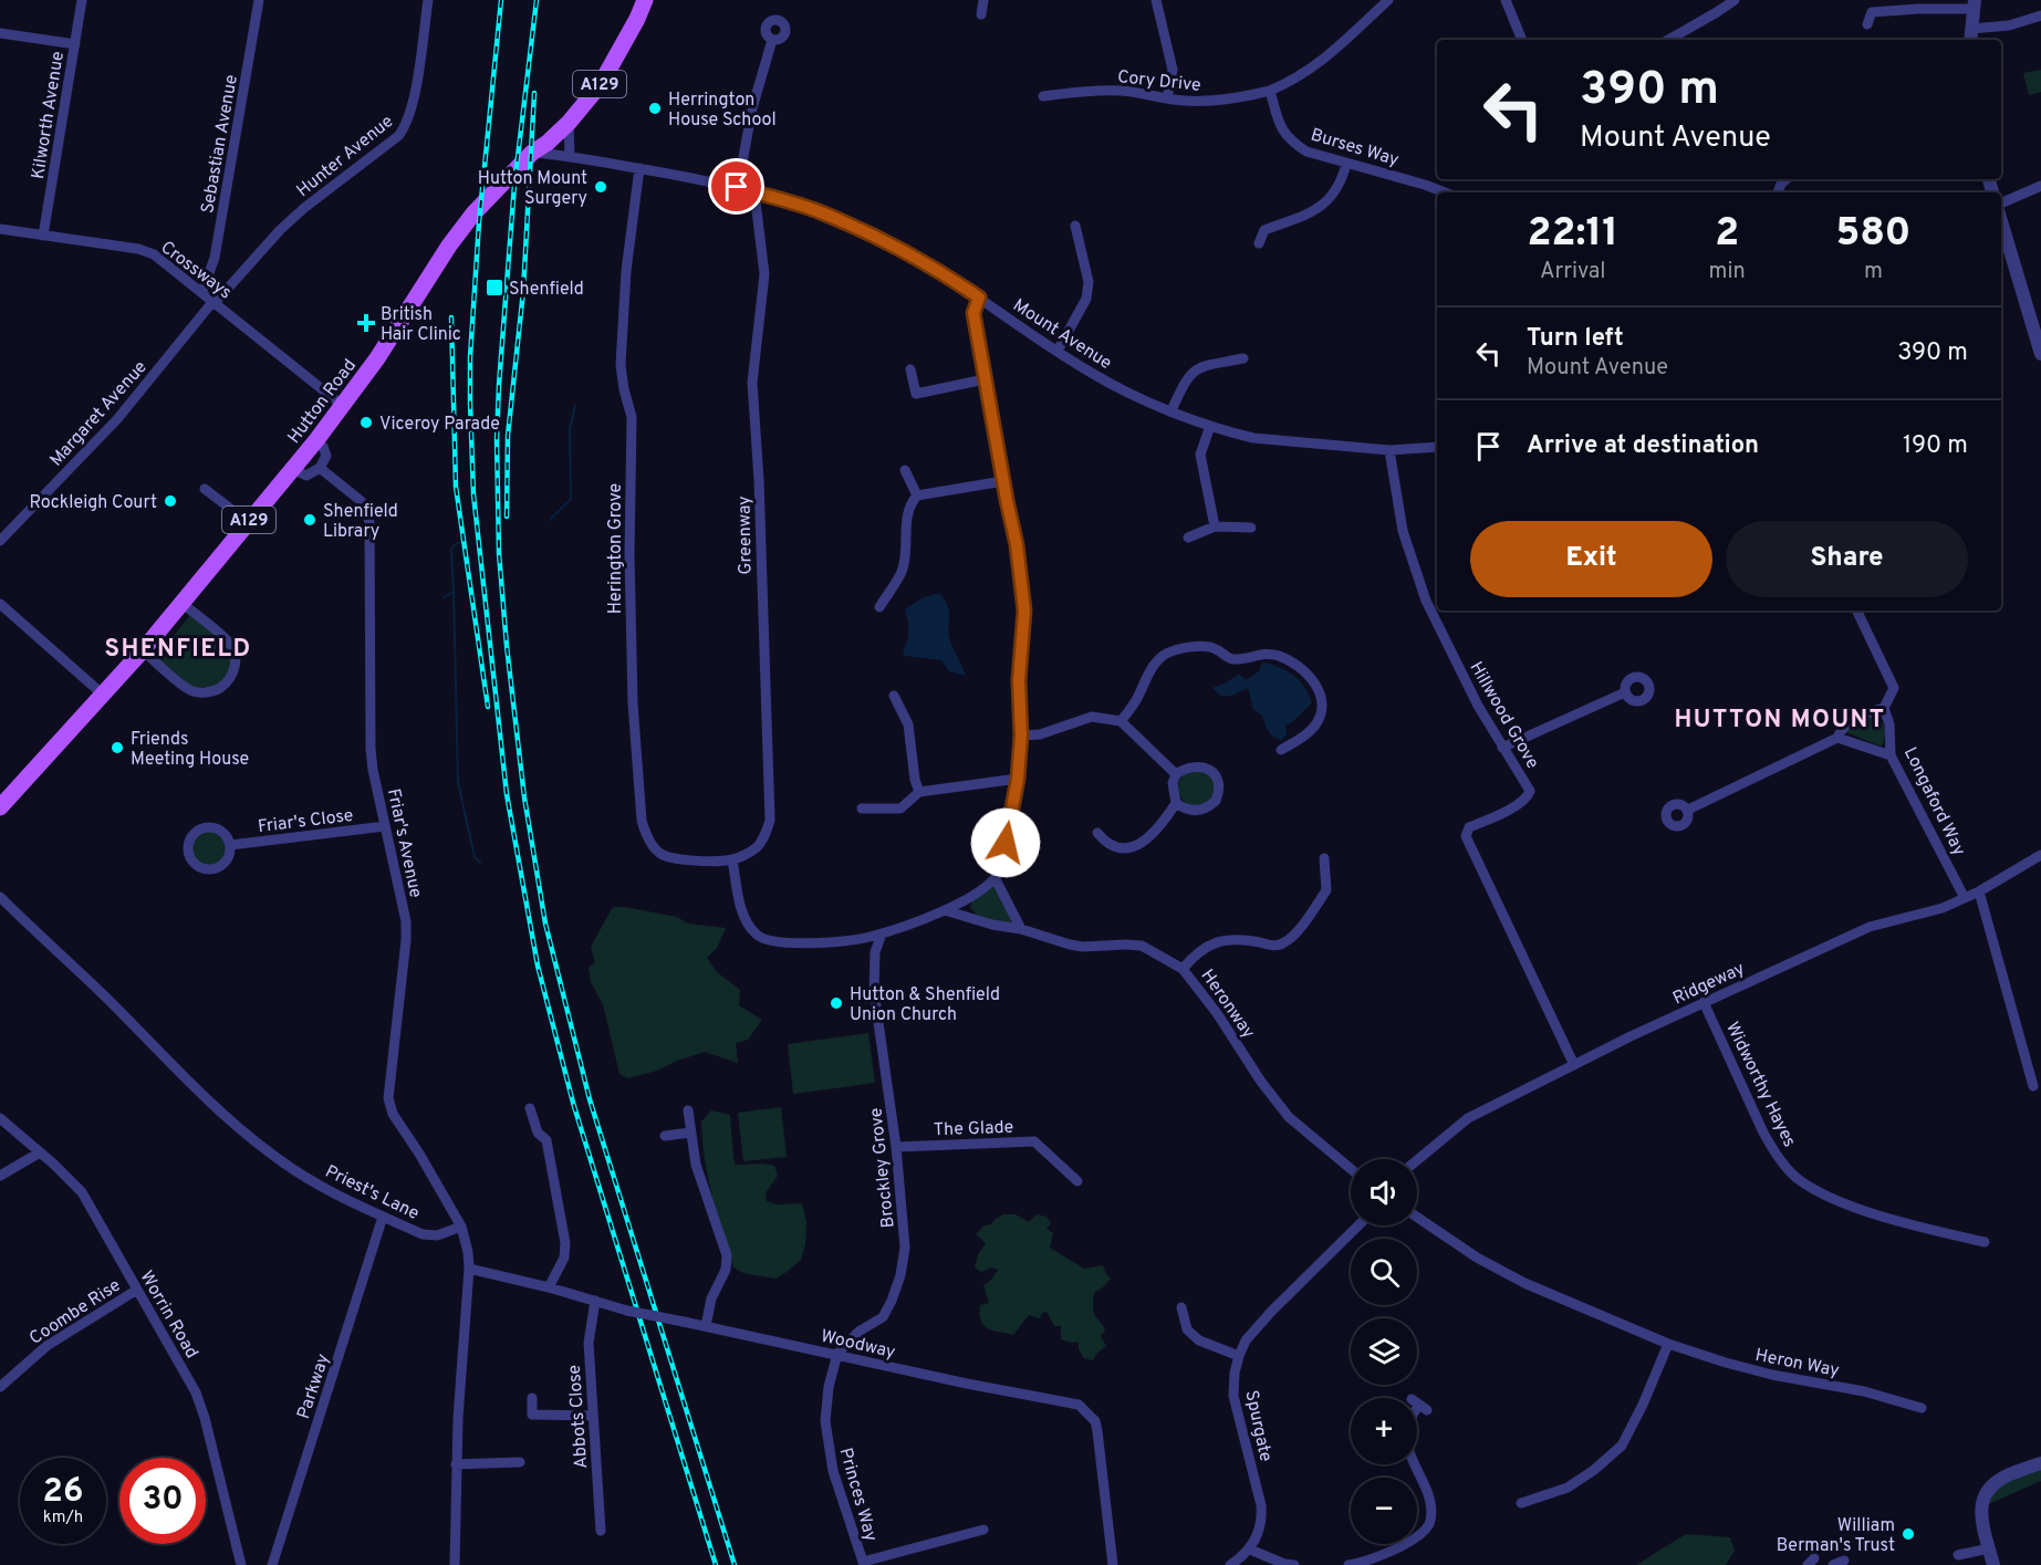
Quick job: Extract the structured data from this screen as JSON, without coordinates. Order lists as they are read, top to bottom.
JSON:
{
  "streets": {
    "main road": ["A129", "Hutton Road"],
    "street": [
      "Cory Drive",
      "Kilworth Avenue",
      "Sebastian Avenue",
      "Burses Way",
      "Hunter Avenue",
      "Crossways",
      "Mount Avenue",
      "Margaret Avenue",
      "Greenway",
      "Herington Grove",
      "Hillwood Grove",
      "Longaford Way",
      "Friar's Close",
      "Friar's Avenue",
      "Ridgeway",
      "Heronway",
      "Widworthy Hayes",
      "The Glade",
      "Brockley Grove",
      "Priest's Lane",
      "Coombe Rise",
      "Worrin Road",
      "Woodway",
      "Heron Way",
      "Parkway",
      "Abbots Close",
      "Spurgate",
      "Princes Way"
    ]
  },
  "crossings": [
    ["Cory Drive", "Burses Way"],
    ["Kilworth Avenue", "Crossways"],
    ["Sebastian Avenue", "Crossways"],
    ["Hunter Avenue", "Crossways"],
    ["Hunter Avenue", "Margaret Avenue"],
    ["Crossways", "Hutton Road"],
    ["Crossways", "Margaret Avenue"],
    ["Mount Avenue", "Hutton Road"],
    ["Mount Avenue", "Greenway"],
    ["Mount Avenue", "Herington Grove"],
    ["Mount Avenue", "Hillwood Grove"],
    ["Greenway", "Herington Grove"],
    ["Hillwood Grove", "Ridgeway"],
    ["Longaford Way", "Ridgeway"],
    ["Friar's Close", "Friar's Avenue"],
    ["Friar's Avenue", "Priest's Lane"],
    ["Ridgeway", "Widworthy Hayes"],
    ["The Glade", "Brockley Grove"],
    ["Brockley Grove", "Woodway"],
    ["Brockley Grove", "Princes Way"],
    ["Priest's Lane", "Parkway"],
    ["Coombe Rise", "Worrin Road"],
    ["Woodway", "Abbots Close"],
    ["Woodway", "Princes Way"]
  ],
  "districts": ["SHENFIELD", "HUTTON MOUNT"],
  "places": {
    "other": [
      "Herrington House School",
      "Hutton Mount Surgery",
      "Viceroy Parade",
      "Rockleigh Court",
      "Shenfield Library",
      "Friends Meeting House",
      "Hutton & Shenfield Union Church",
      "William Berman's Trust"
    ],
    "transit": ["Shenfield"],
    "health": ["British Hair Clinic"]
  },
  "page": {
    "turn": ["390 m", "Mount Avenue"],
    "eta": [
      "22:11",
      "Arrival",
      "2",
      "min",
      "580",
      "m"
    ],
    "list": [
      {
        "name": "Turn left",
        "note": "Mount Avenue",
        "value": "390 m"
      },
      {
        "name": "Arrive at destination",
        "value": "190 m"
      }
    ],
    "buttons": ["Exit", "Share"],
    "map_buttons": ["+", "−"],
    "speed": "26 km/h",
    "limit": "30"
  }
}
